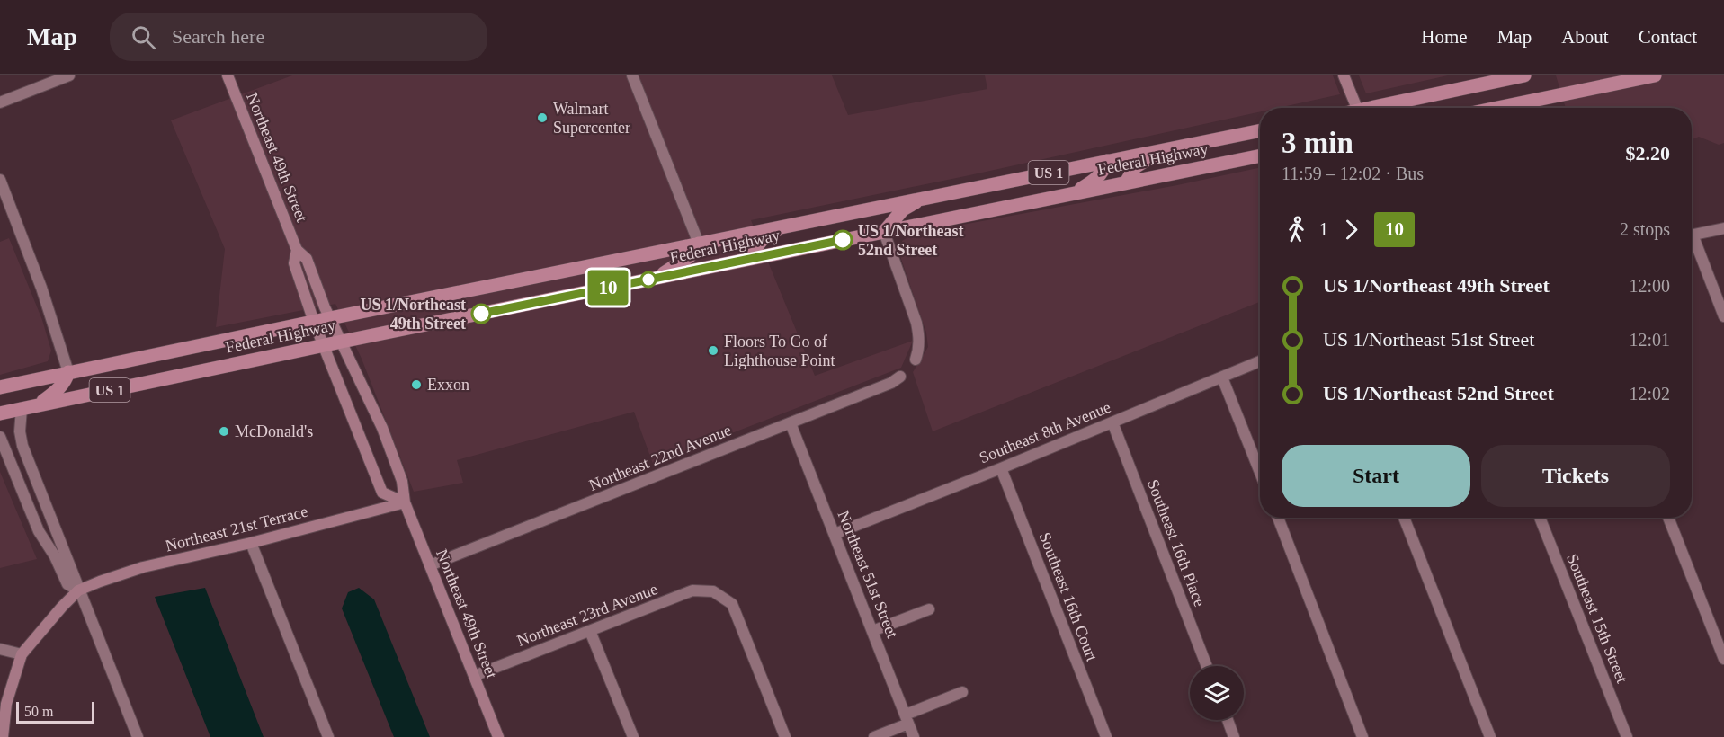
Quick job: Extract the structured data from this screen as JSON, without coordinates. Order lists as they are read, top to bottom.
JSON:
{
  "streets": {
    "main road": ["Federal Highway", "US 1"],
    "street": [
      "Northeast 49th Street",
      "Southeast 8th Avenue",
      "Northeast 22nd Avenue",
      "Northeast 21st Terrace",
      "Southeast 16th Place",
      "Northeast 51st Street",
      "Southeast 16th Court",
      "Northeast 23rd Avenue",
      "Southeast 15th Street"
    ]
  },
  "crossings": [
    ["Northeast 49th Street", "Federal Highway"],
    ["Northeast 49th Street", "Northeast 22nd Avenue"],
    ["Northeast 49th Street", "Northeast 21st Terrace"],
    ["Northeast 49th Street", "Northeast 23rd Avenue"],
    ["Southeast 8th Avenue", "Southeast 16th Place"],
    ["Southeast 8th Avenue", "Northeast 51st Street"],
    ["Southeast 8th Avenue", "Southeast 16th Court"],
    ["Northeast 22nd Avenue", "Northeast 51st Street"]
  ],
  "places": [
    "Walmart Supercenter",
    "US 1/Northeast 52nd Street",
    "US 1/Northeast 49th Street",
    "Floors To Go of Lighthouse Point",
    "Exxon",
    "McDonald's"
  ],
  "lines": ["bus line 10"],
  "scale_bar": "50 m",
  "page": {
    "header": "Map",
    "search": "Search here",
    "nav": [
      "Home",
      "Map",
      "About",
      "Contact"
    ],
    "on_map": "10",
    "heading": ["3 min", "11:59 – 12:02 · Bus", "$2.20"],
    "legs": ["1", "10", "2 stops"],
    "list": [
      {
        "name": "US 1/Northeast 49th Street",
        "value": "12:00"
      },
      {
        "name": "US 1/Northeast 51st Street",
        "value": "12:01"
      },
      {
        "name": "US 1/Northeast 52nd Street",
        "value": "12:02"
      }
    ],
    "buttons": ["Start", "Tickets"],
    "scale": "50 m"
  }
}
